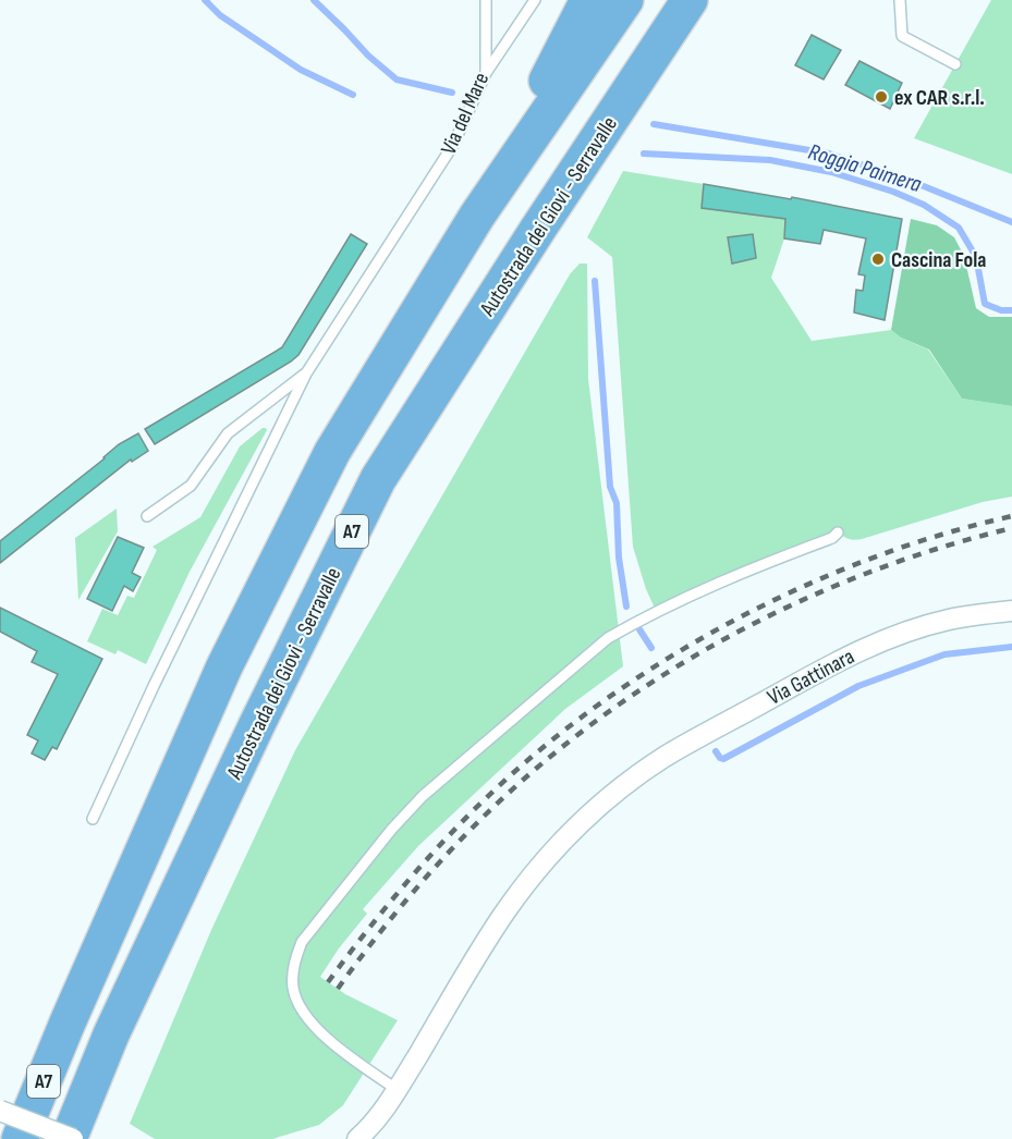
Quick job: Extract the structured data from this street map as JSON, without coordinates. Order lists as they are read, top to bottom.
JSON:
{
  "streets": {
    "highway": ["Autostrada dei Giovi - Serravalle", "A7"],
    "street": ["Via Gattinara"],
    "lane": ["Via del Mare"]
  },
  "water": ["Roggia Paimera"],
  "places": ["ex CAR s.r.l.", "Cascina Fola"]
}
